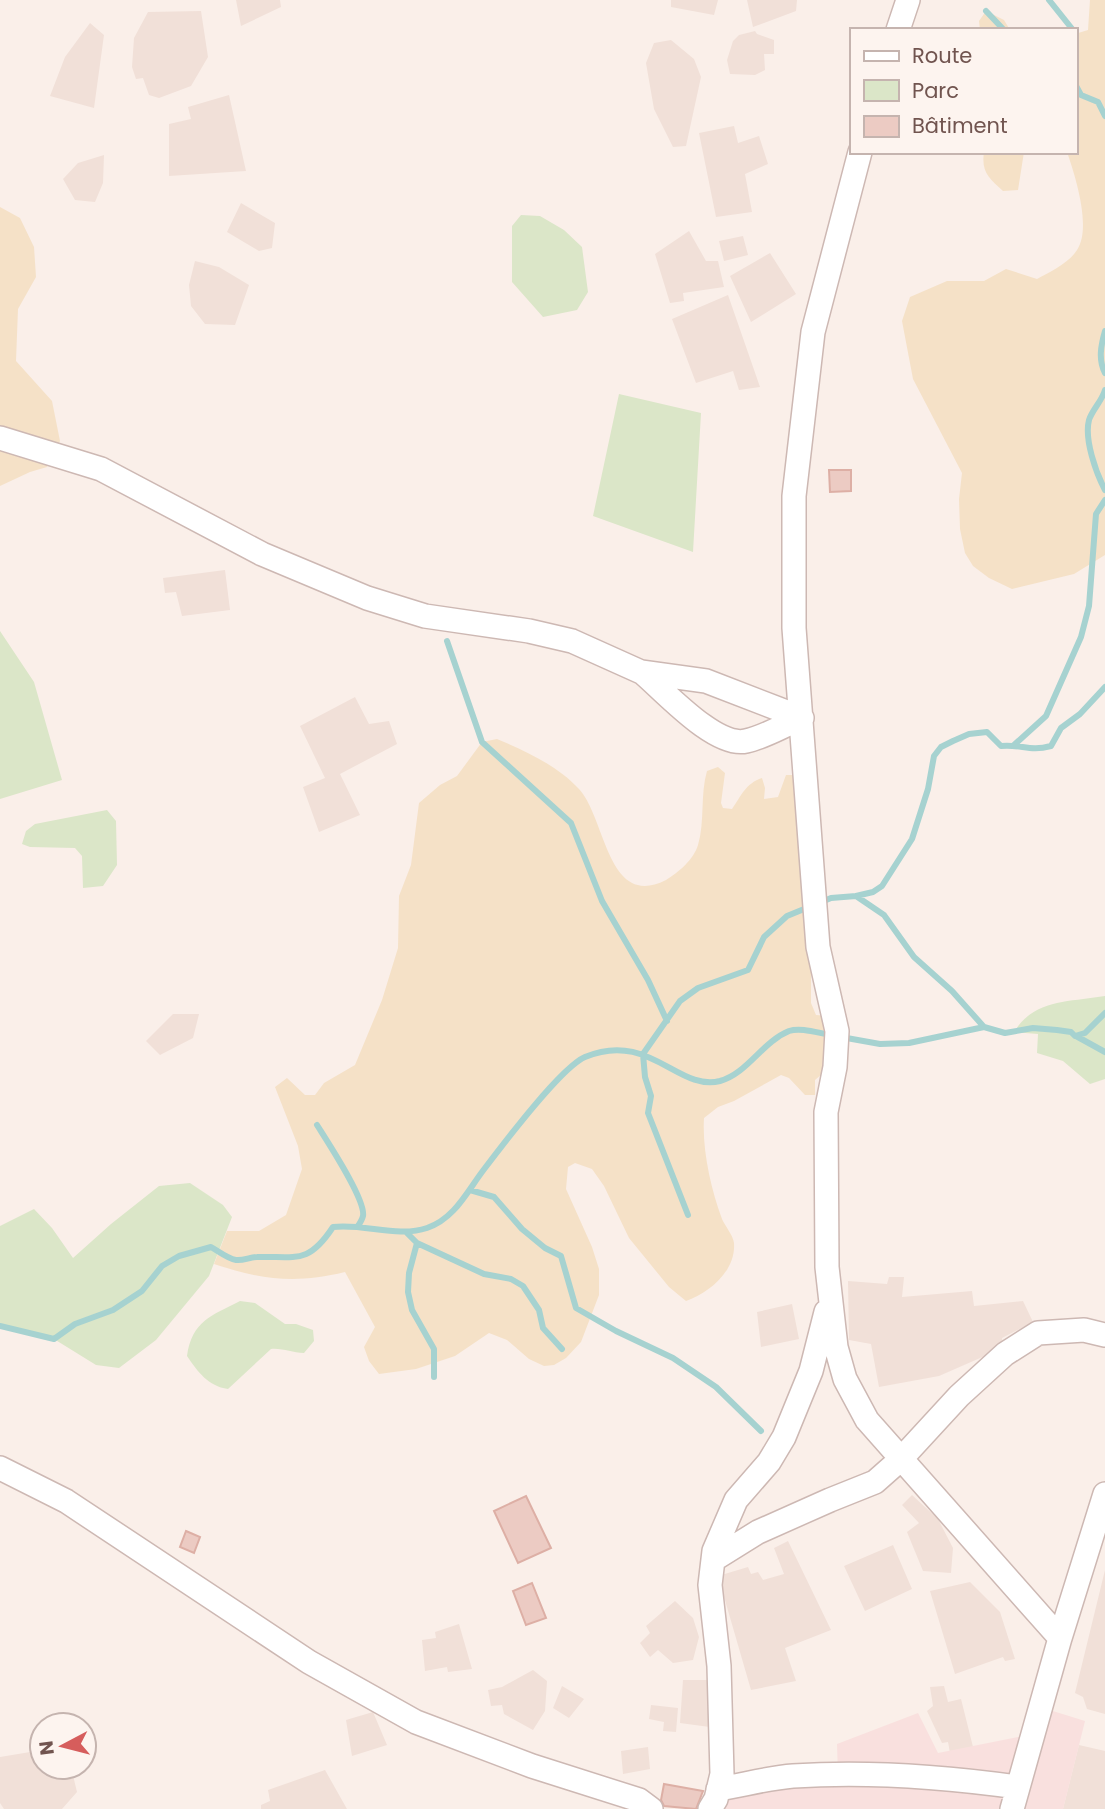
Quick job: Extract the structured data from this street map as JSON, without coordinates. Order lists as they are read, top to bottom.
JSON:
{
  "legend": ["Route", "Parc", "Bâtiment"],
  "north": "left"
}
